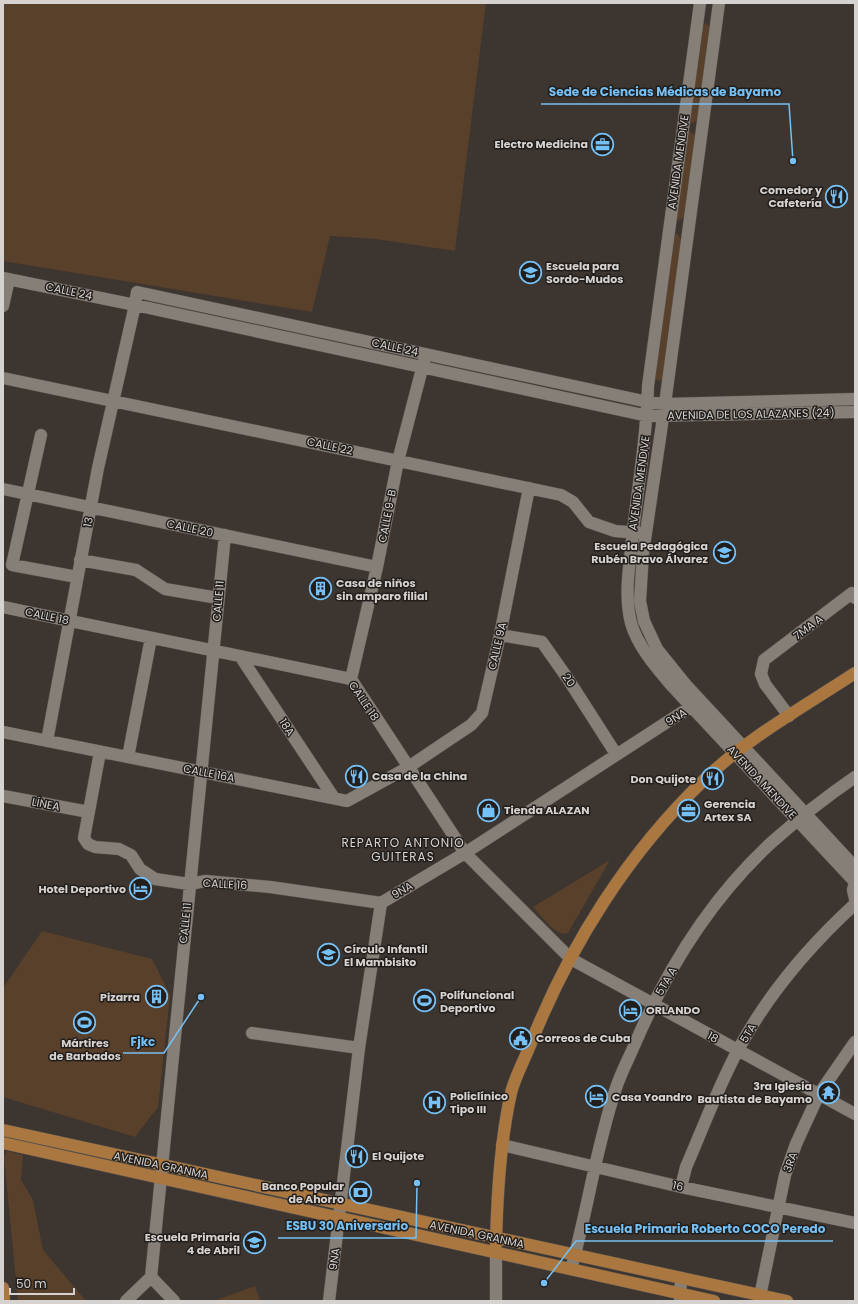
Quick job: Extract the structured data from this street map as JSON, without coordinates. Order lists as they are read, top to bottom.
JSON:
{
  "streets": {
    "main road": ["AVENIDA GRANMA"],
    "street": [
      "AVENIDA MENDIVE",
      "CALLE 24",
      "AVENIDA DE LOS ALAZANES (24)",
      "CALLE 22",
      "CALLE 9-B",
      "13",
      "CALLE 20",
      "CALLE 11",
      "CALLE 18",
      "7MA A",
      "CALLE 9A",
      "20",
      "9NA",
      "18A",
      "CALLE 16A",
      "LÍNEA",
      "CALLE 16",
      "5TA A",
      "5TA",
      "18",
      "3RA",
      "16"
    ]
  },
  "crossings": [
    ["AVENIDA MENDIVE", "CALLE 24"],
    ["AVENIDA MENDIVE", "AVENIDA DE LOS ALAZANES (24)"],
    ["AVENIDA MENDIVE", "CALLE 22"],
    ["AVENIDA MENDIVE", "9NA"],
    ["AVENIDA MENDIVE", "5TA A"],
    ["CALLE 24", "AVENIDA DE LOS ALAZANES (24)"],
    ["CALLE 24", "CALLE 9-B"],
    ["CALLE 24", "13"],
    ["CALLE 22", "CALLE 9-B"],
    ["CALLE 22", "13"],
    ["CALLE 22", "CALLE 9A"],
    ["CALLE 9-B", "CALLE 20"],
    ["CALLE 9-B", "CALLE 18"],
    ["13", "CALLE 20"],
    ["13", "CALLE 18"],
    ["13", "CALLE 16A"],
    ["CALLE 20", "CALLE 11"],
    ["CALLE 11", "CALLE 18"],
    ["CALLE 11", "CALLE 16A"],
    ["CALLE 11", "CALLE 16"],
    ["CALLE 11", "AVENIDA GRANMA"],
    ["CALLE 18", "CALLE 9A"],
    ["CALLE 18", "9NA"],
    ["CALLE 18", "18A"],
    ["CALLE 18", "CALLE 16A"],
    ["CALLE 18", "18"],
    ["CALLE 9A", "20"],
    ["CALLE 9A", "CALLE 16A"],
    ["20", "9NA"],
    ["9NA", "CALLE 16"],
    ["9NA", "AVENIDA GRANMA"],
    ["18A", "CALLE 16A"],
    ["LÍNEA", "CALLE 16"],
    ["5TA A", "18"],
    ["5TA A", "AVENIDA GRANMA"],
    ["5TA A", "16"],
    ["5TA", "18"],
    ["5TA", "16"],
    ["18", "3RA"],
    ["3RA", "AVENIDA GRANMA"],
    ["3RA", "16"]
  ],
  "districts": ["REPARTO ANTONIO GUITERAS"],
  "places": {
    "office": ["Electro Medicina", "Gerencia Artex SA"],
    "other": [
      "Sede de Ciencias Médicas de Bayamo",
      "Fjkc",
      "ESBU 30 Aniversario",
      "Escuela Primaria Roberto COCO Peredo"
    ],
    "restaurant": [
      "Comedor y Cafetería",
      "Casa de la China",
      "Don Quijote",
      "El Quijote"
    ],
    "school or university": [
      "Escuela para Sordo-Mudos",
      "Escuela Pedagógica Rubén Bravo Álvarez",
      "Círculo Infantil El Mambisito",
      "Escuela Primaria 4 de Abril"
    ],
    "building": ["Casa de niños sin amparo filial", "Pizarra"],
    "shop": ["Tienda ALAZAN"],
    "hotel": ["Hotel Deportivo", "ORLANDO", "Casa Yoandro"],
    "sports": ["Polifuncional Deportivo", "Mártires de Barbados"],
    "public building": ["Correos de Cuba"],
    "temple": ["3ra Iglesia Bautista de Bayamo"],
    "hospital": ["Policlínico Tipo III"],
    "bank": ["Banco Popular de Ahorro"]
  },
  "scale_bar": "50 m"
}
